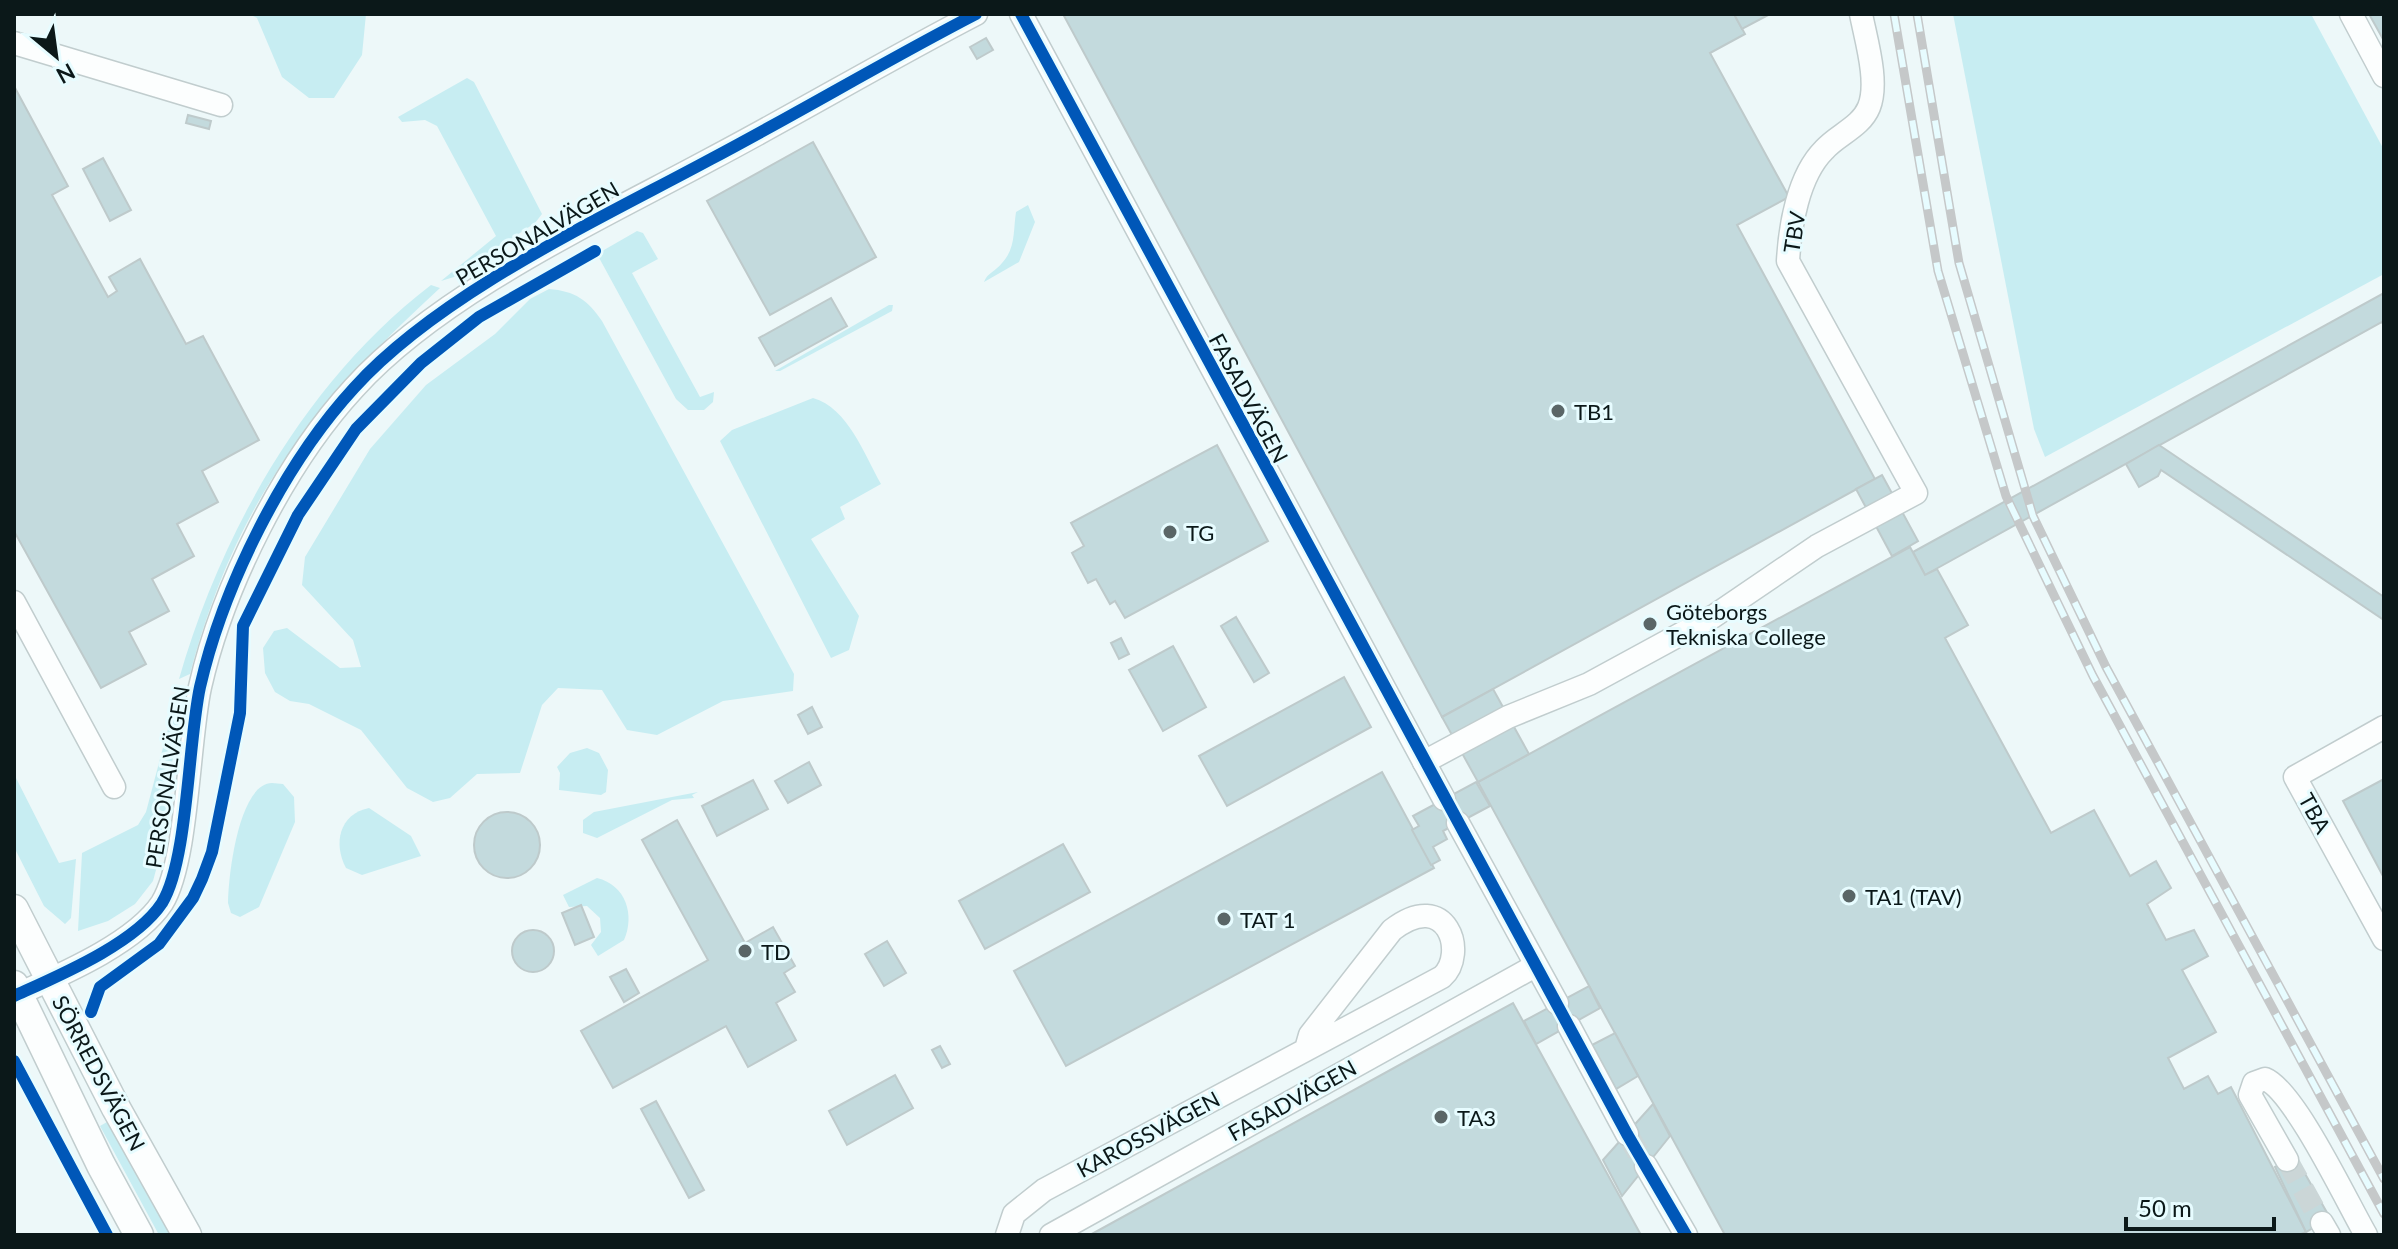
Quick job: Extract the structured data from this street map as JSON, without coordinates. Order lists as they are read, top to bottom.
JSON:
{
  "streets": {
    "street": [
      "TBV",
      "PERSONALVÄGEN",
      "FASADVÄGEN",
      "TBA",
      "SÖRREDSVÄGEN",
      "KAROSSVÄGEN"
    ]
  },
  "crossings": [
    ["TBV", "FASADVÄGEN"],
    ["PERSONALVÄGEN", "SÖRREDSVÄGEN"]
  ],
  "places": [
    "TB1",
    "TG",
    "Göteborgs Tekniska College",
    "TA1 (TAV)",
    "TAT 1",
    "TD",
    "TA3"
  ],
  "scale_bar": "50 m",
  "north": "bottom right"
}
